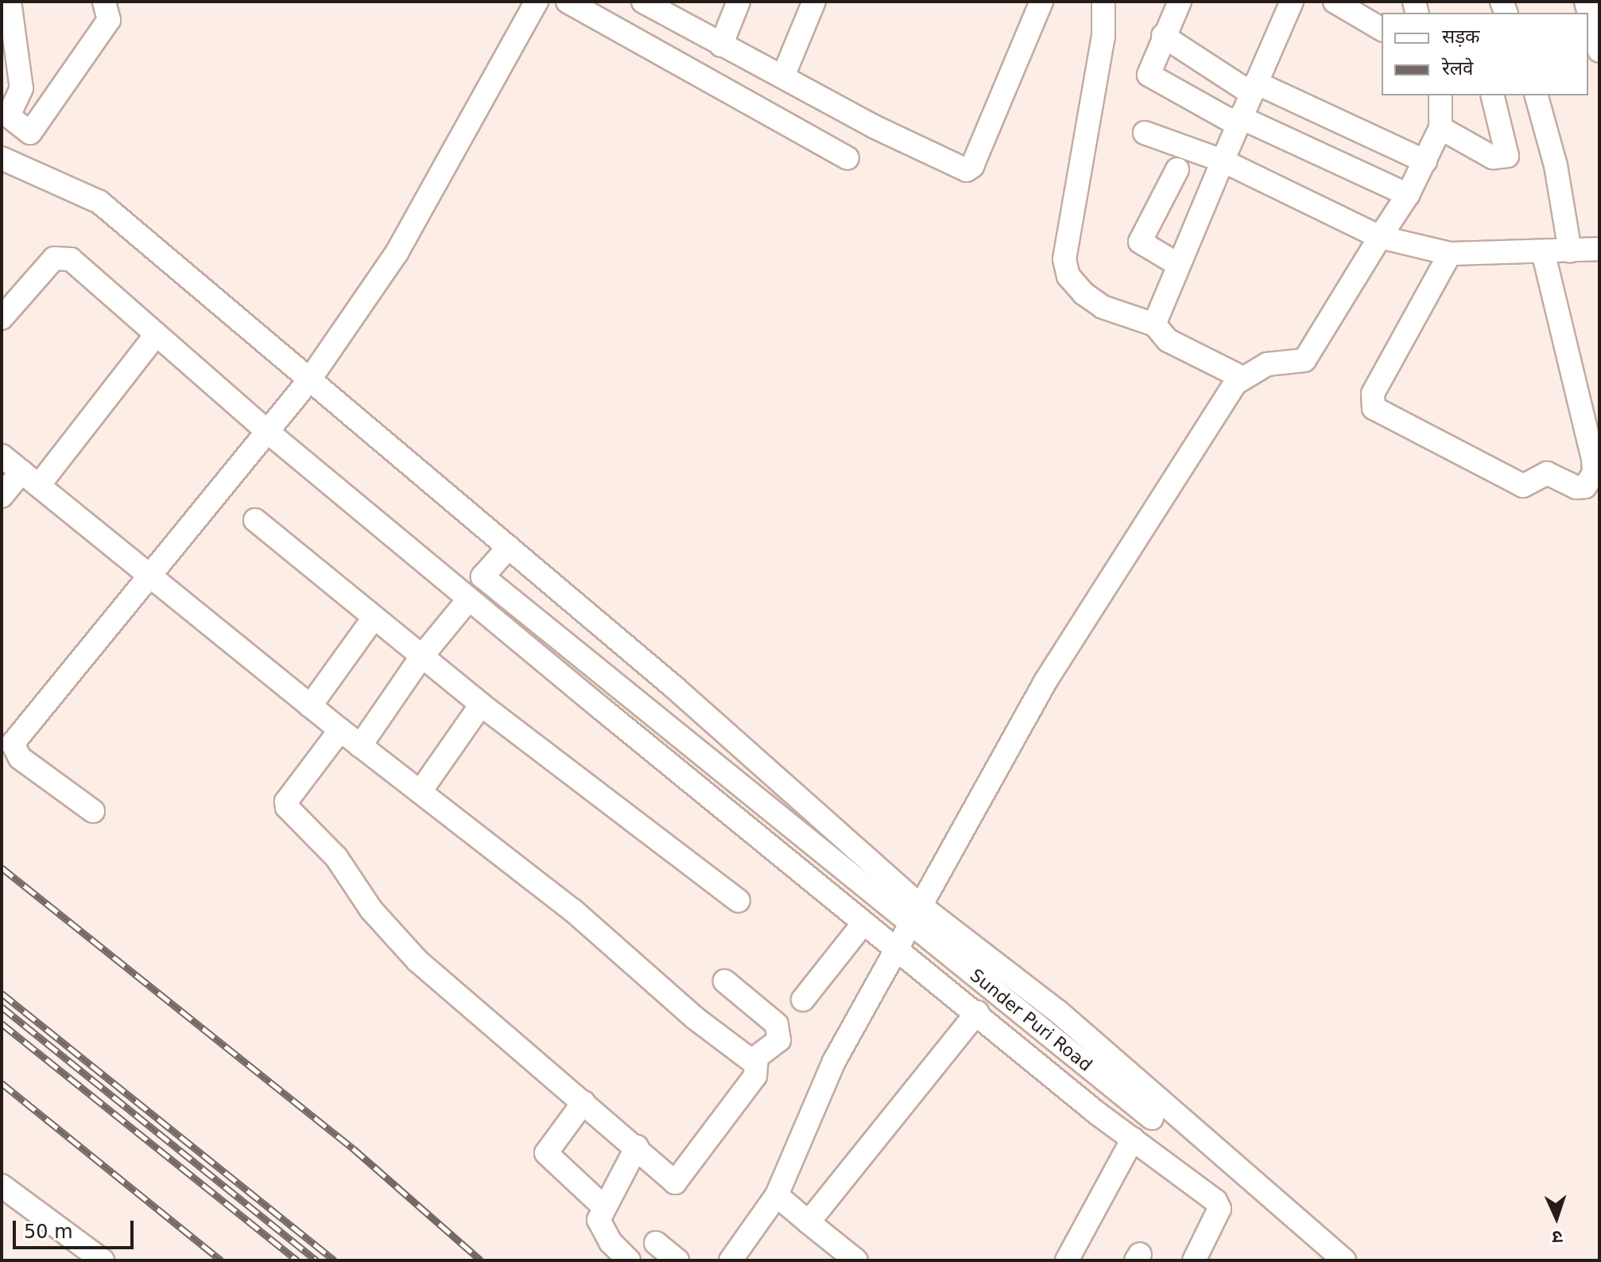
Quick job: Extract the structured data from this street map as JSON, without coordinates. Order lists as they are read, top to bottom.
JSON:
{
  "streets": {
    "street": ["Sunder Puri Road"]
  },
  "legend": ["सड़क", "रेलवे"],
  "scale_bar": "50 m",
  "north": "bottom"
}
